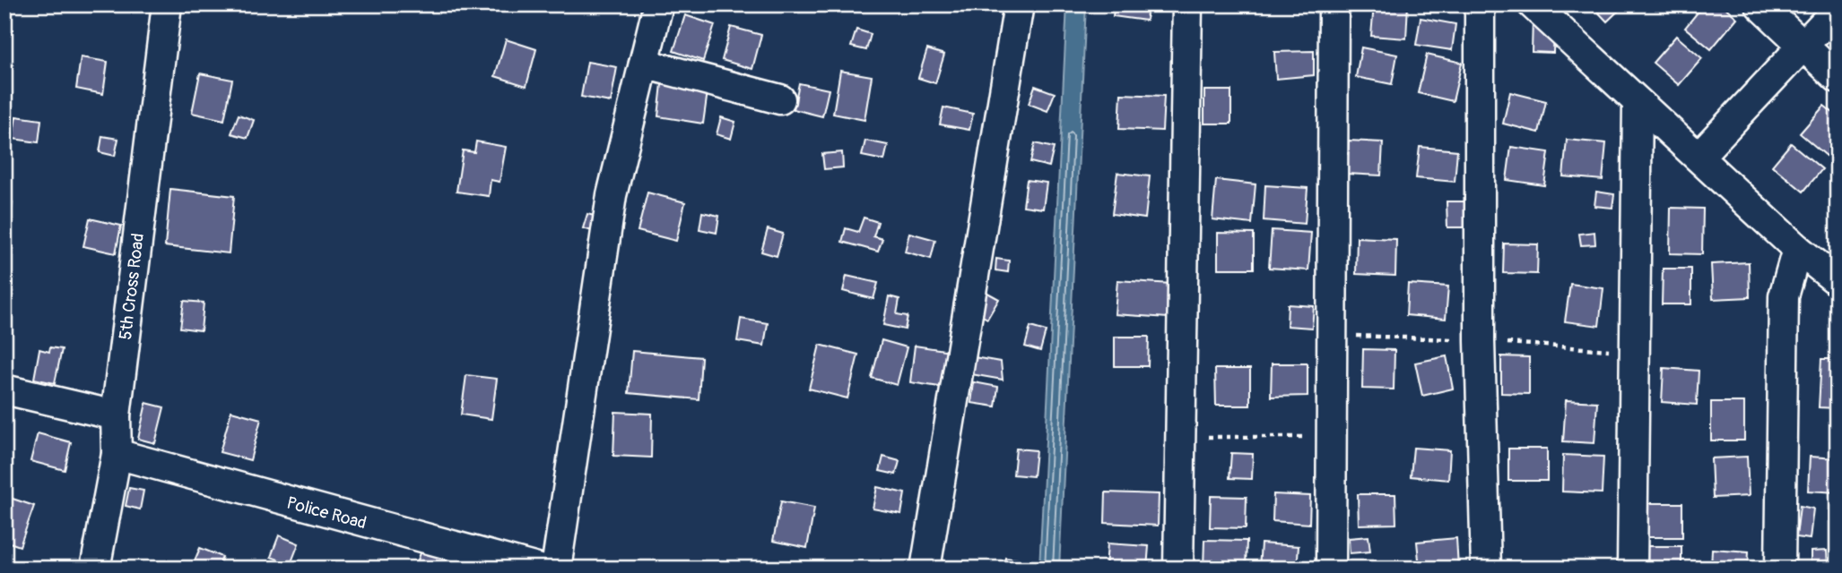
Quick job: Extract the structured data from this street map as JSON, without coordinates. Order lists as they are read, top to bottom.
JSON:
{
  "streets": {
    "street": ["5th Cross Road", "Police Road"]
  },
  "crossings": [
    ["5th Cross Road", "Police Road"]
  ]
}
